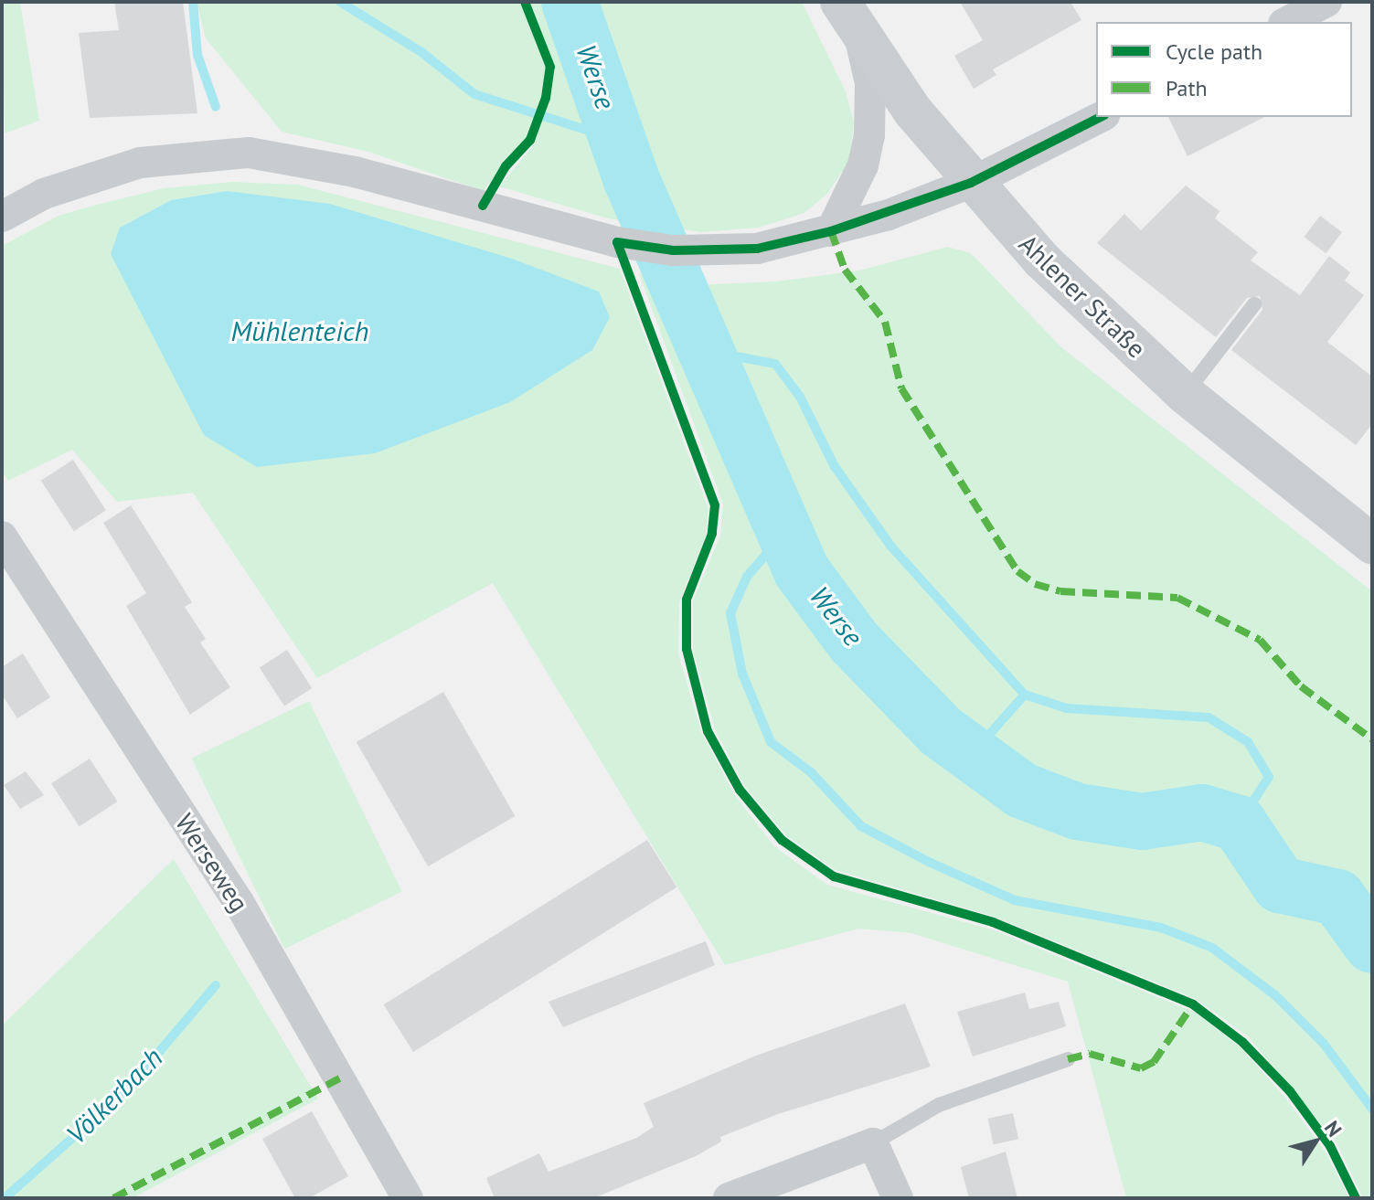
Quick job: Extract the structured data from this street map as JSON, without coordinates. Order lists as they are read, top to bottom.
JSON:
{
  "streets": {
    "main road": ["Ahlener Straße"],
    "street": ["Werseweg"]
  },
  "water": ["Werse", "Mühlenteich", "Völkerbach"],
  "legend": ["Cycle path", "Path"],
  "north": "top right"
}
